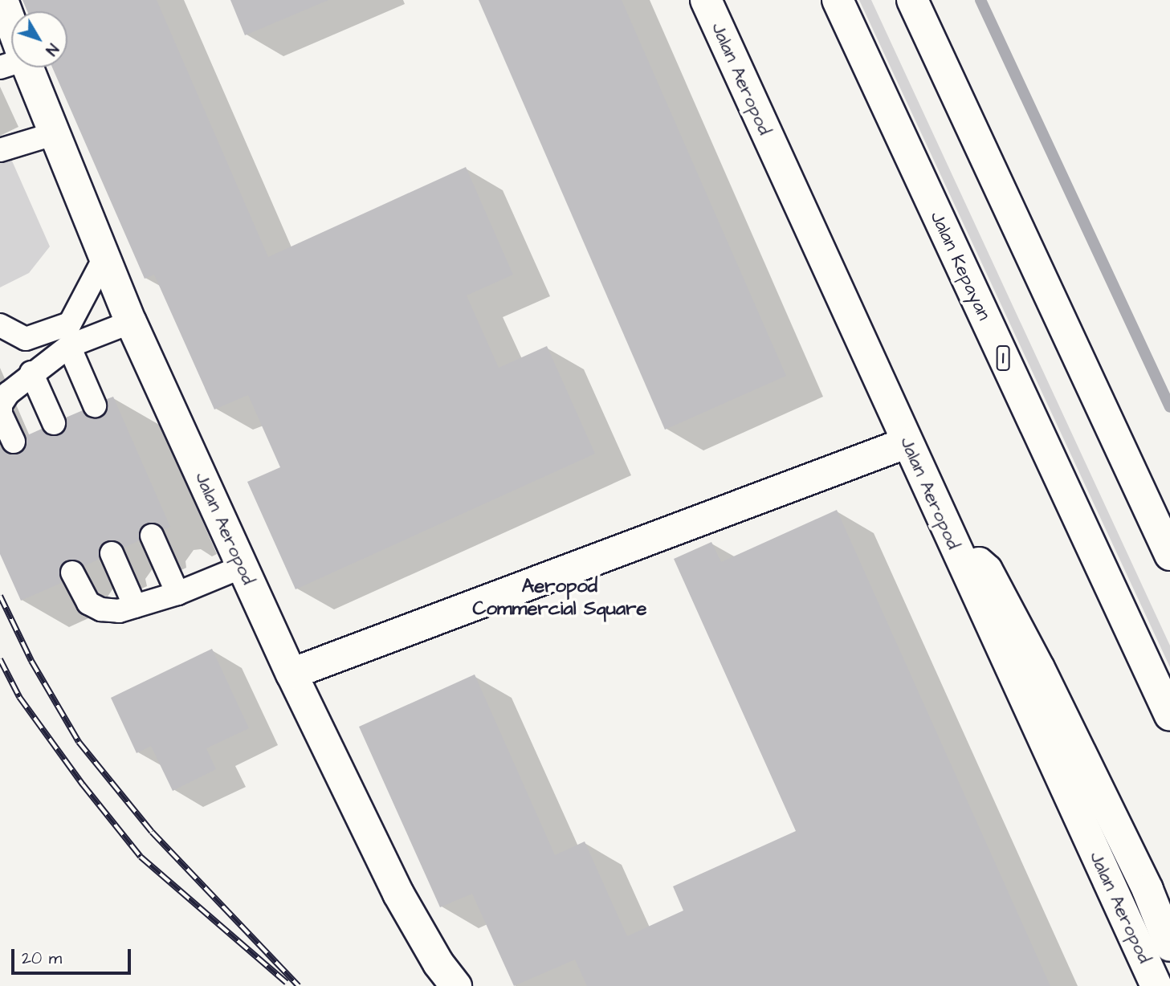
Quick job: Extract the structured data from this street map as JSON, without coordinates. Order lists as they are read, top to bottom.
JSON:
{
  "streets": {
    "main road": ["Jalan Aeropod", "Jalan Kepayan", "1"]
  },
  "districts": ["Aeropod Commercial Square"],
  "scale_bar": "20 m",
  "north": "bottom right"
}
